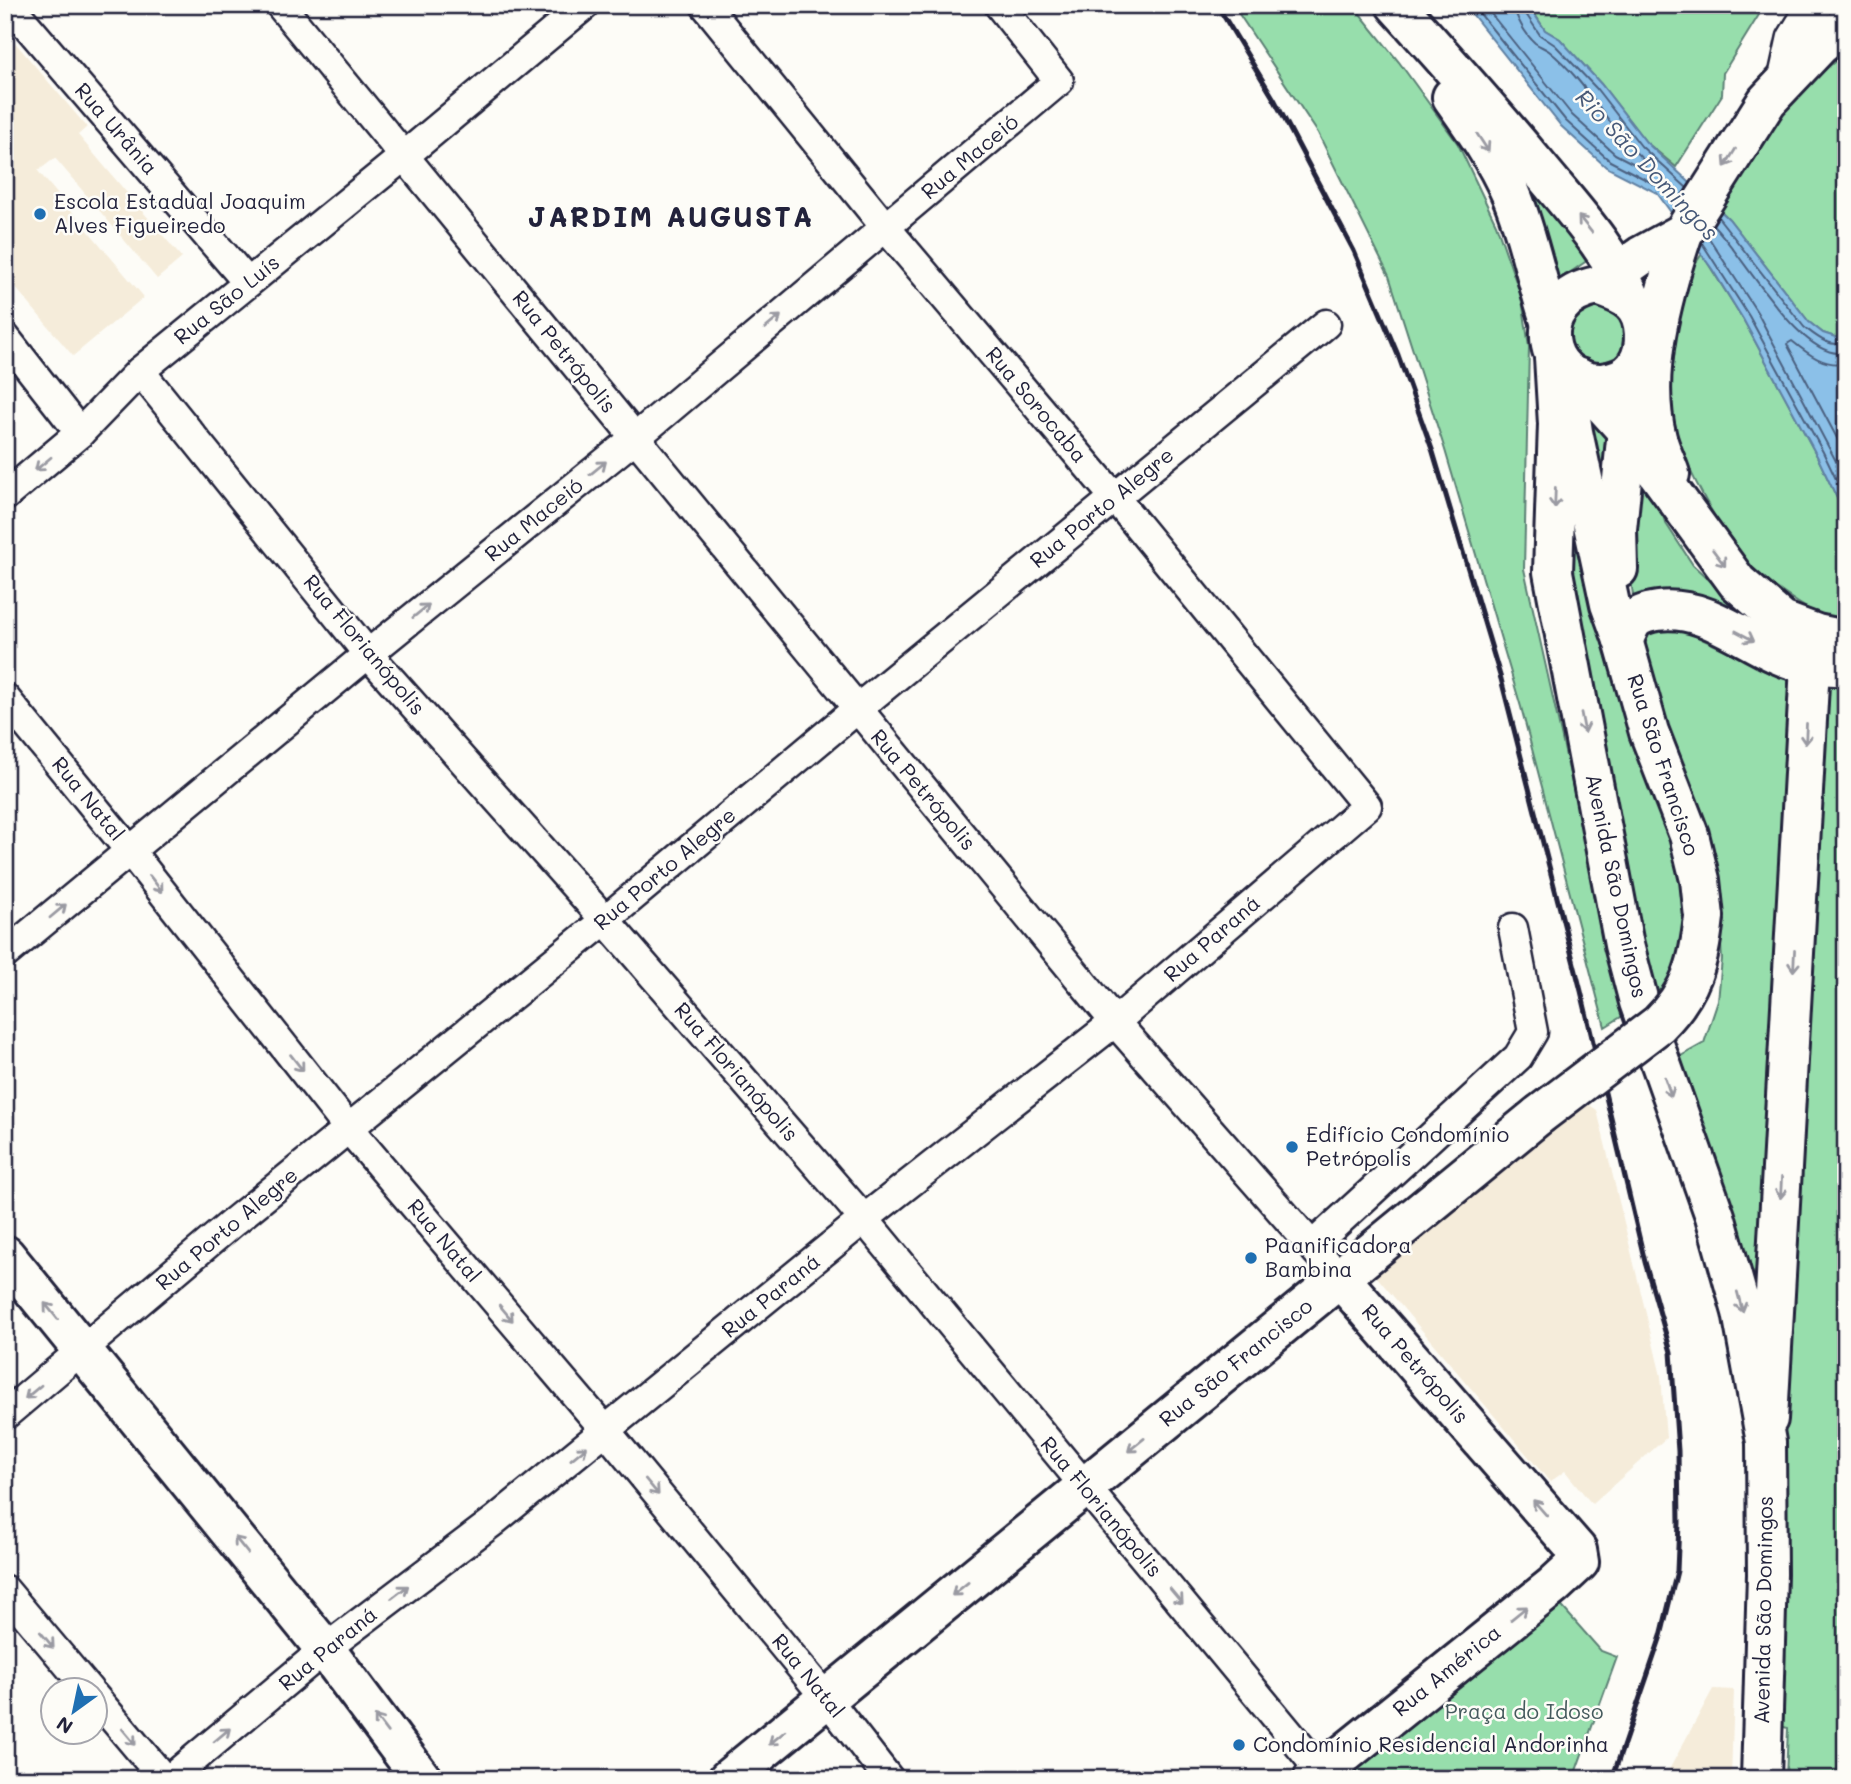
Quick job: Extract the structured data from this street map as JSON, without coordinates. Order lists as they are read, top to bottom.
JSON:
{
  "streets": {
    "main road": [
      "Rua Petrópolis",
      "Rua São Francisco",
      "Avenida São Domingos",
      "Rua América"
    ],
    "street": [
      "Rua Urânia",
      "Rua Maceió",
      "Rua São Luís",
      "Rua Sorocaba",
      "Rua Porto Alegre",
      "Rua Florianópolis",
      "Rua Natal",
      "Rua Paraná"
    ]
  },
  "crossings": [
    ["Rua Urânia", "Rua São Luís"],
    ["Rua Maceió", "Rua Petrópolis"],
    ["Rua Maceió", "Rua Sorocaba"],
    ["Rua Maceió", "Rua Florianópolis"],
    ["Rua Maceió", "Rua Natal"],
    ["Rua São Luís", "Rua Petrópolis"],
    ["Rua São Luís", "Rua Florianópolis"],
    ["Rua Petrópolis", "Rua Porto Alegre"],
    ["Rua Petrópolis", "Rua São Francisco"],
    ["Rua Petrópolis", "Rua Paraná"],
    ["Rua Petrópolis", "Rua América"],
    ["Rua Sorocaba", "Rua Porto Alegre"],
    ["Rua Sorocaba", "Rua Paraná"],
    ["Rua Porto Alegre", "Rua Florianópolis"],
    ["Rua Porto Alegre", "Rua Natal"],
    ["Rua Florianópolis", "Rua São Francisco"],
    ["Rua Florianópolis", "Rua Paraná"],
    ["Rua Florianópolis", "Rua América"],
    ["Rua São Francisco", "Rua Natal"],
    ["Rua São Francisco", "Avenida São Domingos"],
    ["Rua Natal", "Rua Paraná"]
  ],
  "one_way": [
    "Rua Maceió",
    "Rua São Francisco",
    "Rua Natal",
    "Avenida São Domingos",
    "Rua Paraná",
    "Rua América"
  ],
  "districts": ["JARDIM AUGUSTA"],
  "water": ["Rio São Domingos"],
  "parks": ["Praça do Idoso"],
  "places": [
    "Escola Estadual Joaquim Alves Figueiredo",
    "Edifício Condomínio Petrópolis",
    "Paanificadora Bambina",
    "Condomínio Residencial Andorinha"
  ],
  "north": "bottom left"
}
